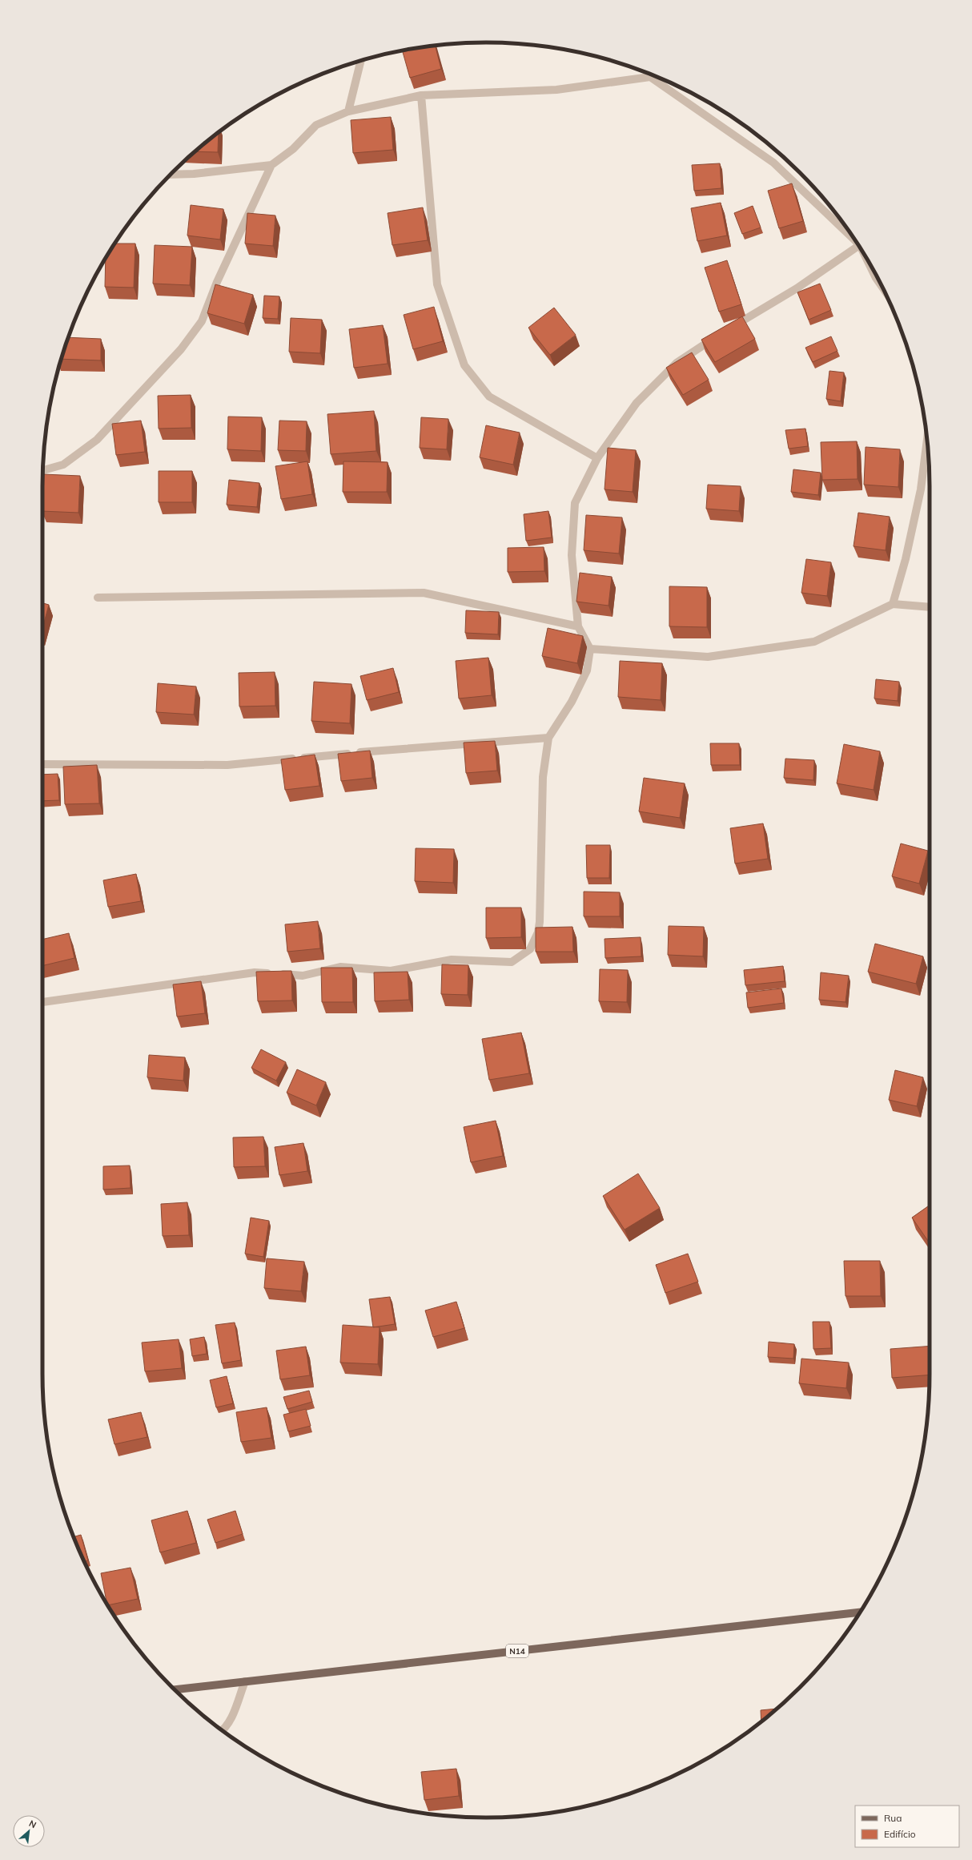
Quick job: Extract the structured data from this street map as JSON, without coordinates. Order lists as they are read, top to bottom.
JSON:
{
  "streets": {
    "main road": ["N14"]
  },
  "legend": ["Rua", "Edifício"],
  "north": "top right"
}
